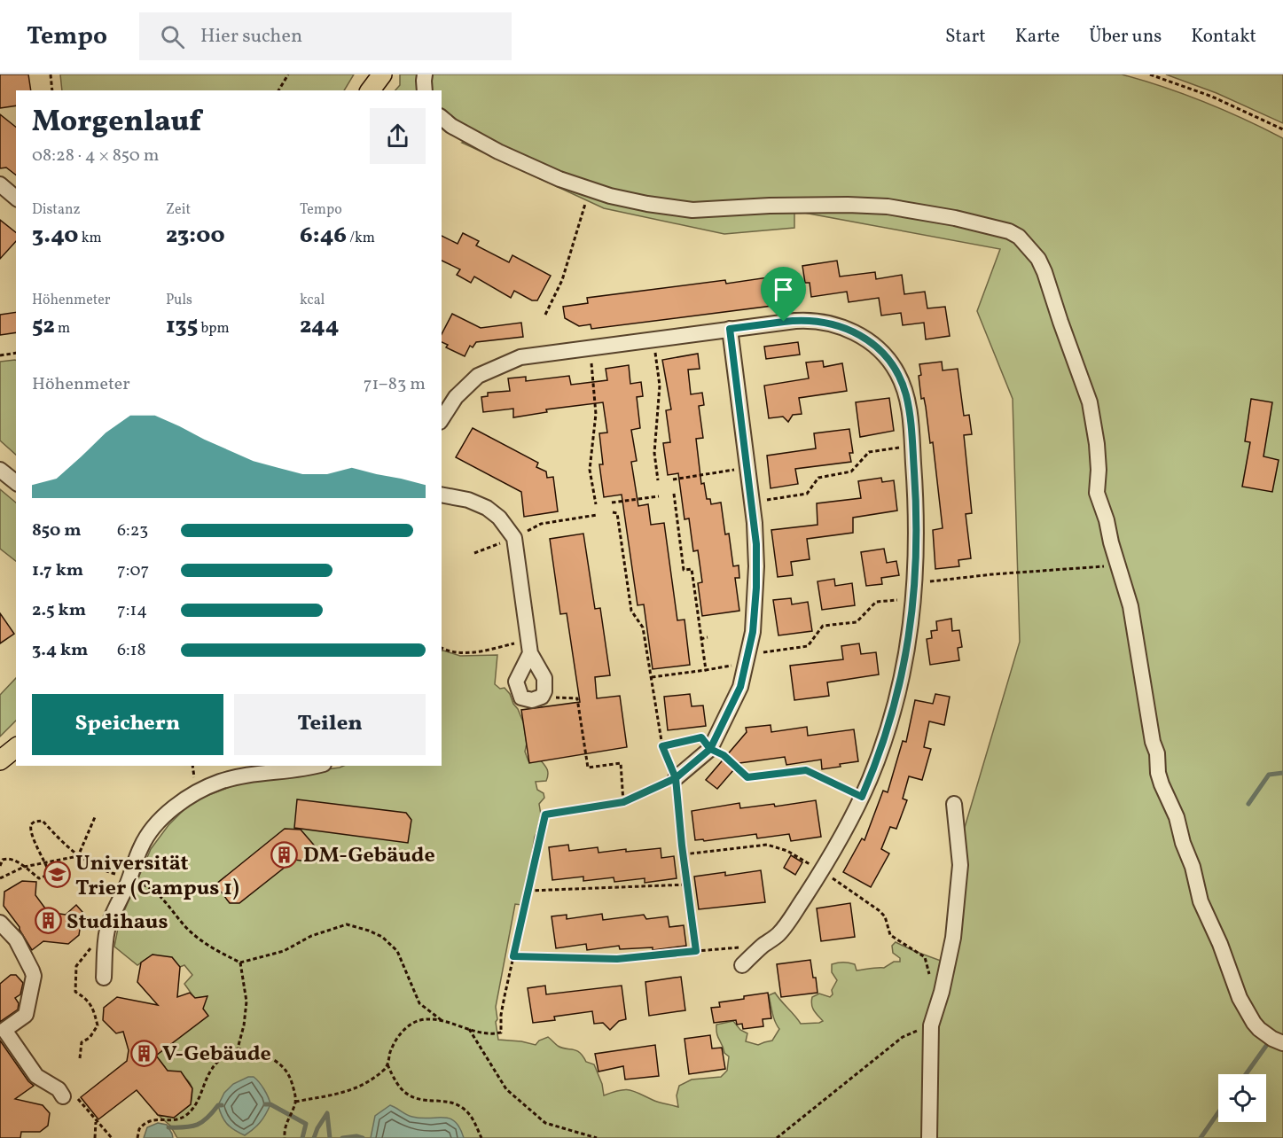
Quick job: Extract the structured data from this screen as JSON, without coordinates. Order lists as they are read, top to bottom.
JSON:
{
  "places": {
    "building": ["DM-Gebäude", "Studihaus", "V-Gebäude"],
    "school or university": ["Universität Trier (Campus 1)"]
  },
  "page": {
    "header": "Tempo",
    "search": "Hier suchen",
    "nav": [
      "Start",
      "Karte",
      "Über uns",
      "Kontakt"
    ],
    "heading": ["Morgenlauf", "08:28 · 4 × 850 m"],
    "stats": [
      ["Distanz", "3.40 km"],
      ["Zeit", "23:00"],
      ["Tempo", "6:46 /km"],
      ["Höhenmeter", "52 m"],
      ["Puls", "135 bpm"],
      ["kcal", "244"]
    ],
    "chart": ["Höhenmeter", "71–83 m"],
    "list": [
      {
        "name": "850 m",
        "note": "6:23"
      },
      {
        "name": "1.7 km",
        "note": "7:07"
      },
      {
        "name": "2.5 km",
        "note": "7:14"
      },
      {
        "name": "3.4 km",
        "note": "6:18"
      }
    ],
    "buttons": ["Speichern", "Teilen"]
  }
}
